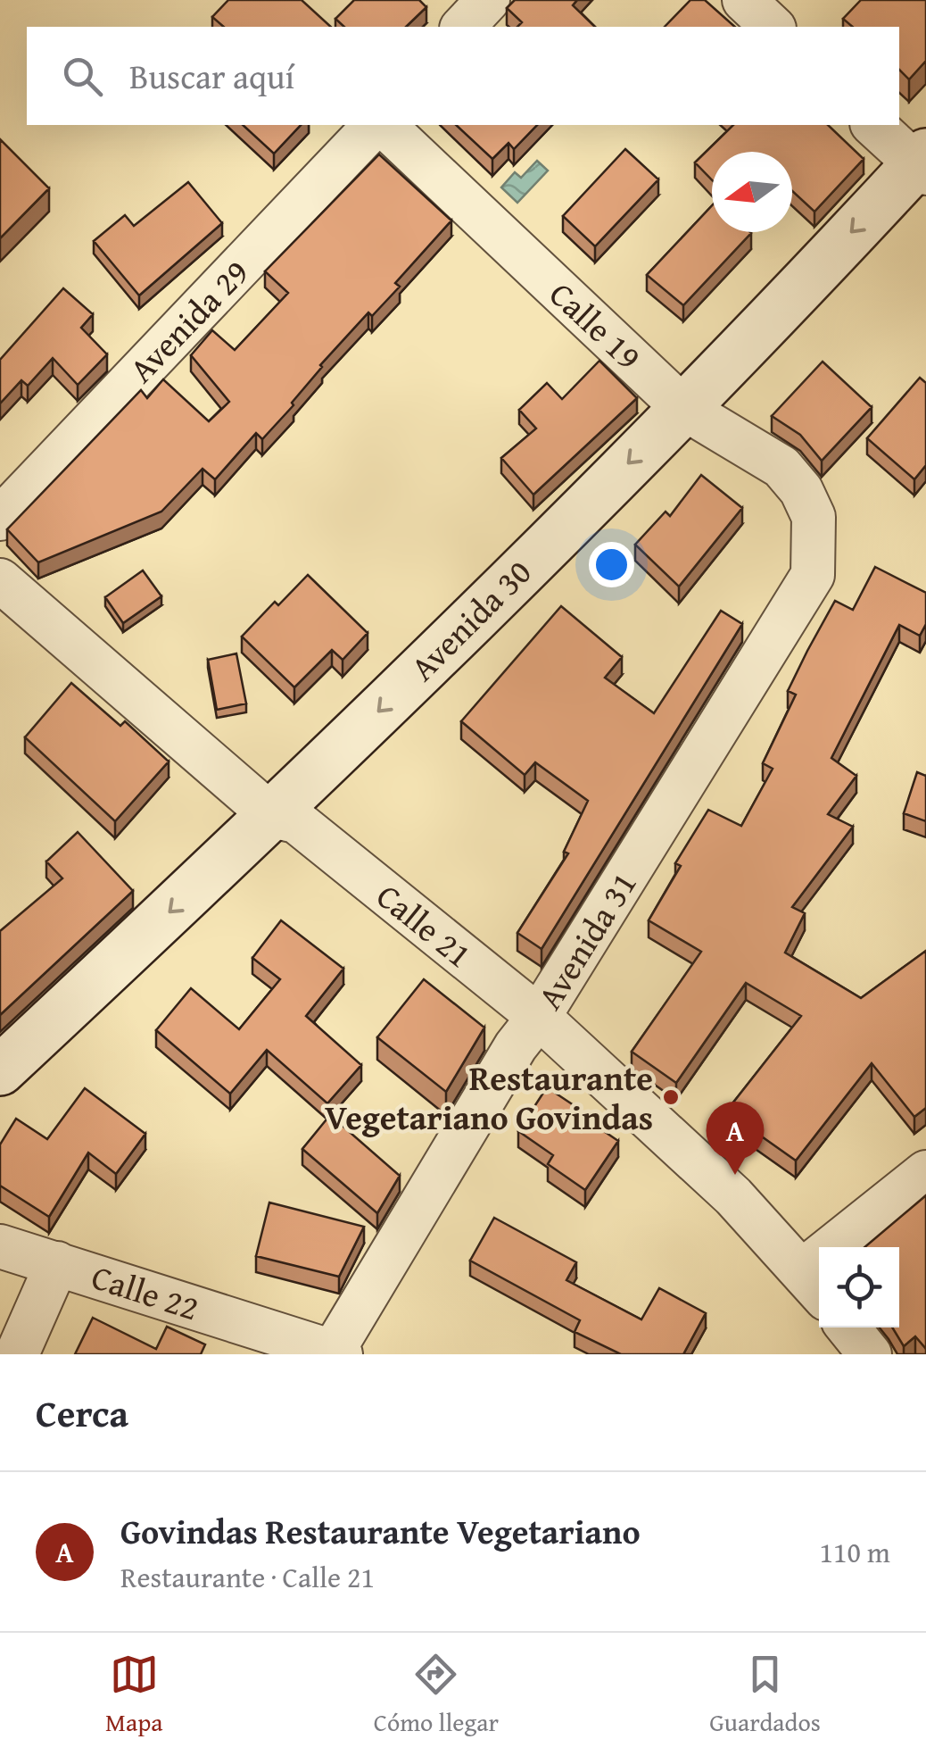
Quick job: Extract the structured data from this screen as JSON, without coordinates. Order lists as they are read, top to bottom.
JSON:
{
  "streets": {
    "street": [
      "Avenida 29",
      "Calle 19",
      "Avenida 30",
      "Calle 21",
      "Avenida 31",
      "Calle 22"
    ]
  },
  "crossings": [
    ["Calle 19", "Avenida 30"],
    ["Calle 19", "Avenida 31"],
    ["Avenida 30", "Calle 21"],
    ["Calle 21", "Avenida 31"],
    ["Avenida 31", "Calle 22"]
  ],
  "one_way": ["Avenida 30"],
  "places": ["Restaurante Vegetariano Govindas"],
  "north": "left",
  "page": {
    "search": "Buscar aquí",
    "pins": "A",
    "heading": "Cerca",
    "list": [
      {
        "mark": "A",
        "name": "Govindas Restaurante Vegetariano",
        "note": "Restaurante · Calle 21",
        "value": "110 m"
      }
    ],
    "nav": ["Mapa", "Cómo llegar", "Guardados"]
  }
}
